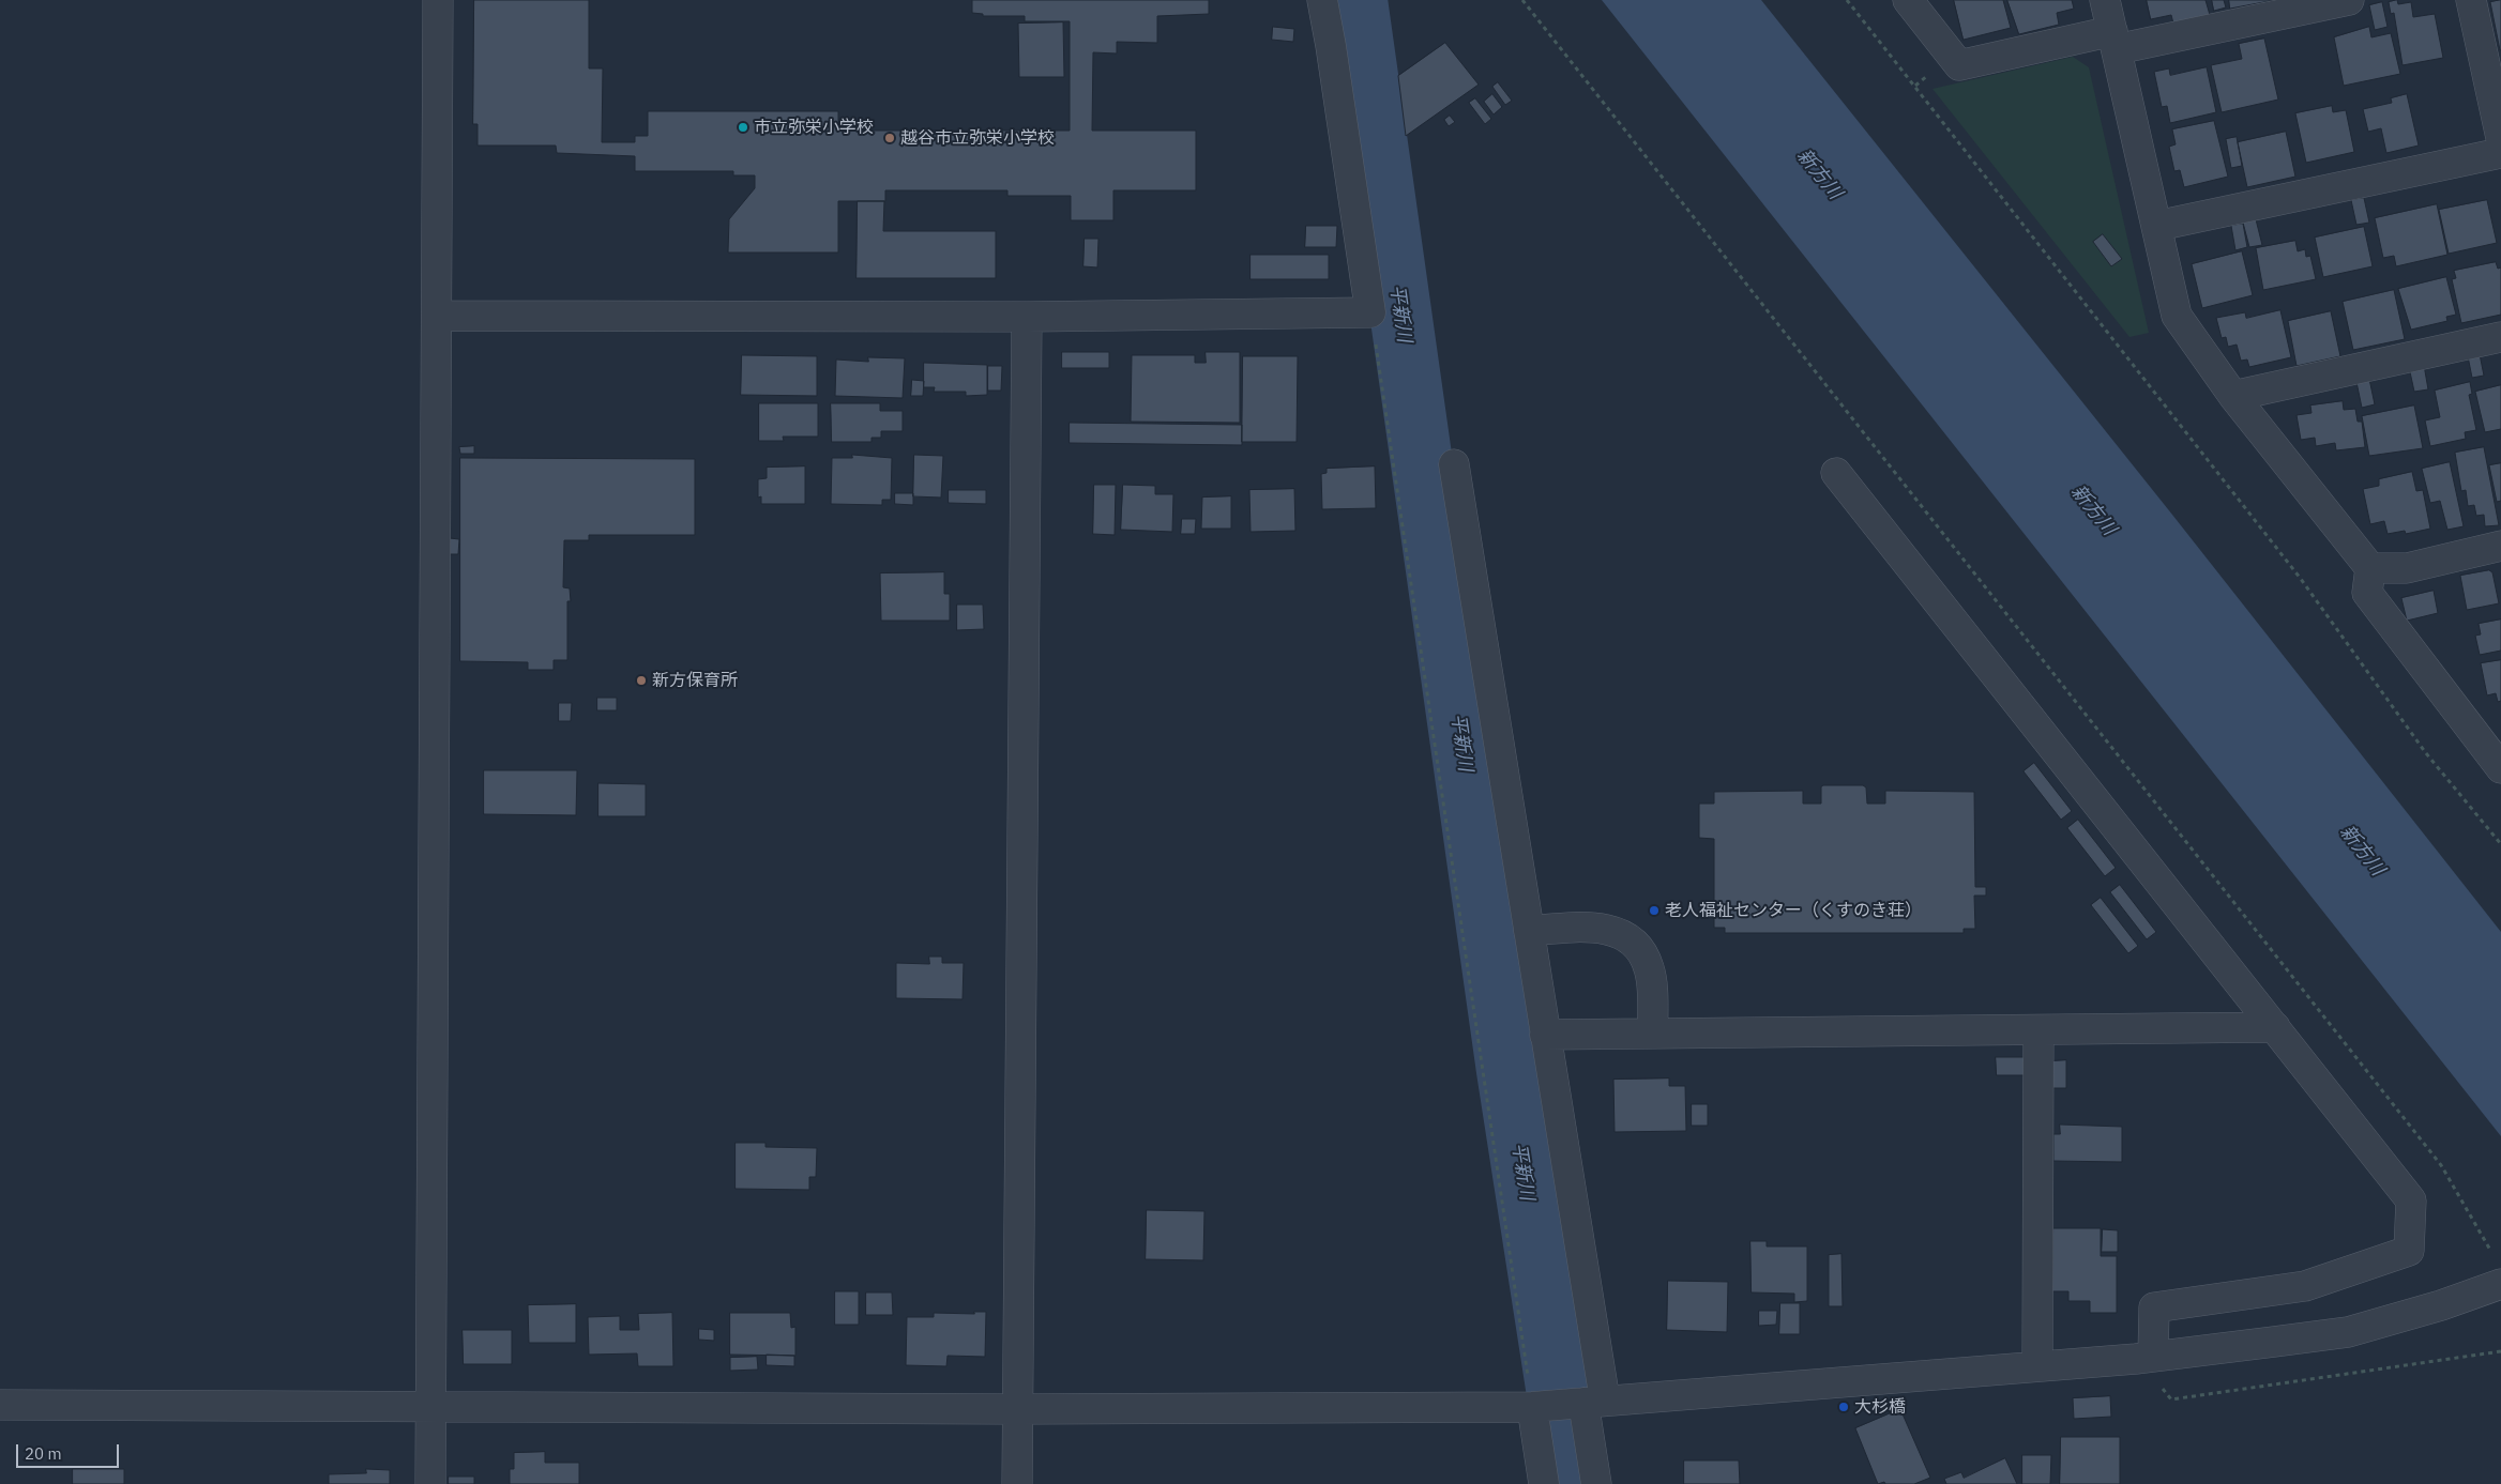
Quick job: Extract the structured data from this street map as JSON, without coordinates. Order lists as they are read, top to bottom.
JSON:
{
  "water": ["新方川", "平新川"],
  "places": [
    "市立弥栄小学校",
    "越谷市立弥栄小学校",
    "新方保育所",
    "老人福祉センター（くすのき荘）",
    "大杉橋"
  ],
  "scale_bar": "20 m"
}
